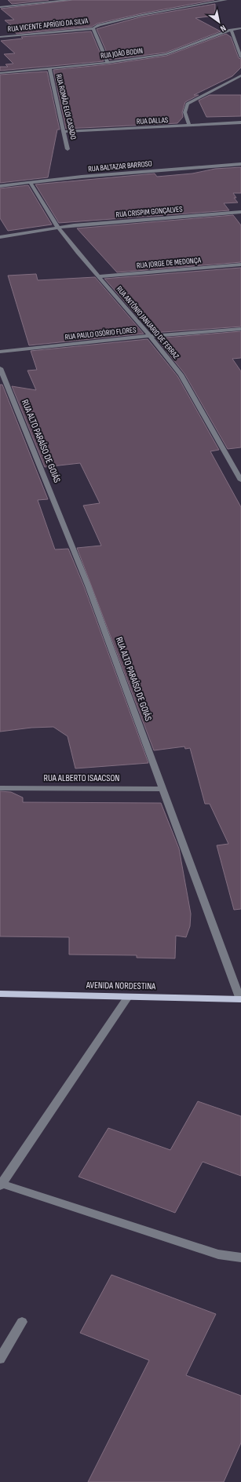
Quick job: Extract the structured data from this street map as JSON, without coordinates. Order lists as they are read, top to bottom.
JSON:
{
  "streets": {
    "main road": ["AVENIDA NORDESTINA"],
    "street": [
      "RUA VICENTE APRÍGIO DA SILVA",
      "RUA JOÃO BODIN",
      "RUA ROMÃO ELOI CASADO",
      "RUA DALLAS",
      "RUA BALTAZAR BARROSO",
      "RUA CRISPIM GONÇALVES",
      "RUA JORGE DE MEDONÇA",
      "RUA ANTÔNIO JANUARIO DE FERRAZ",
      "RUA PAULO OSÓRIO FLORES",
      "RUA ALTO PARAÍSO DE GOIÁS",
      "RUA ALBERTO ISAACSON"
    ]
  },
  "crossings": [
    ["RUA JOÃO BODIN", "RUA ROMÃO ELOI CASADO"],
    ["RUA ROMÃO ELOI CASADO", "RUA DALLAS"],
    ["RUA BALTAZAR BARROSO", "RUA ANTÔNIO JANUARIO DE FERRAZ"],
    ["RUA CRISPIM GONÇALVES", "RUA ANTÔNIO JANUARIO DE FERRAZ"],
    ["RUA JORGE DE MEDONÇA", "RUA ANTÔNIO JANUARIO DE FERRAZ"],
    ["RUA ANTÔNIO JANUARIO DE FERRAZ", "RUA PAULO OSÓRIO FLORES"],
    ["RUA ALTO PARAÍSO DE GOIÁS", "RUA ALBERTO ISAACSON"],
    ["RUA ALTO PARAÍSO DE GOIÁS", "AVENIDA NORDESTINA"]
  ],
  "north": "bottom right"
}
